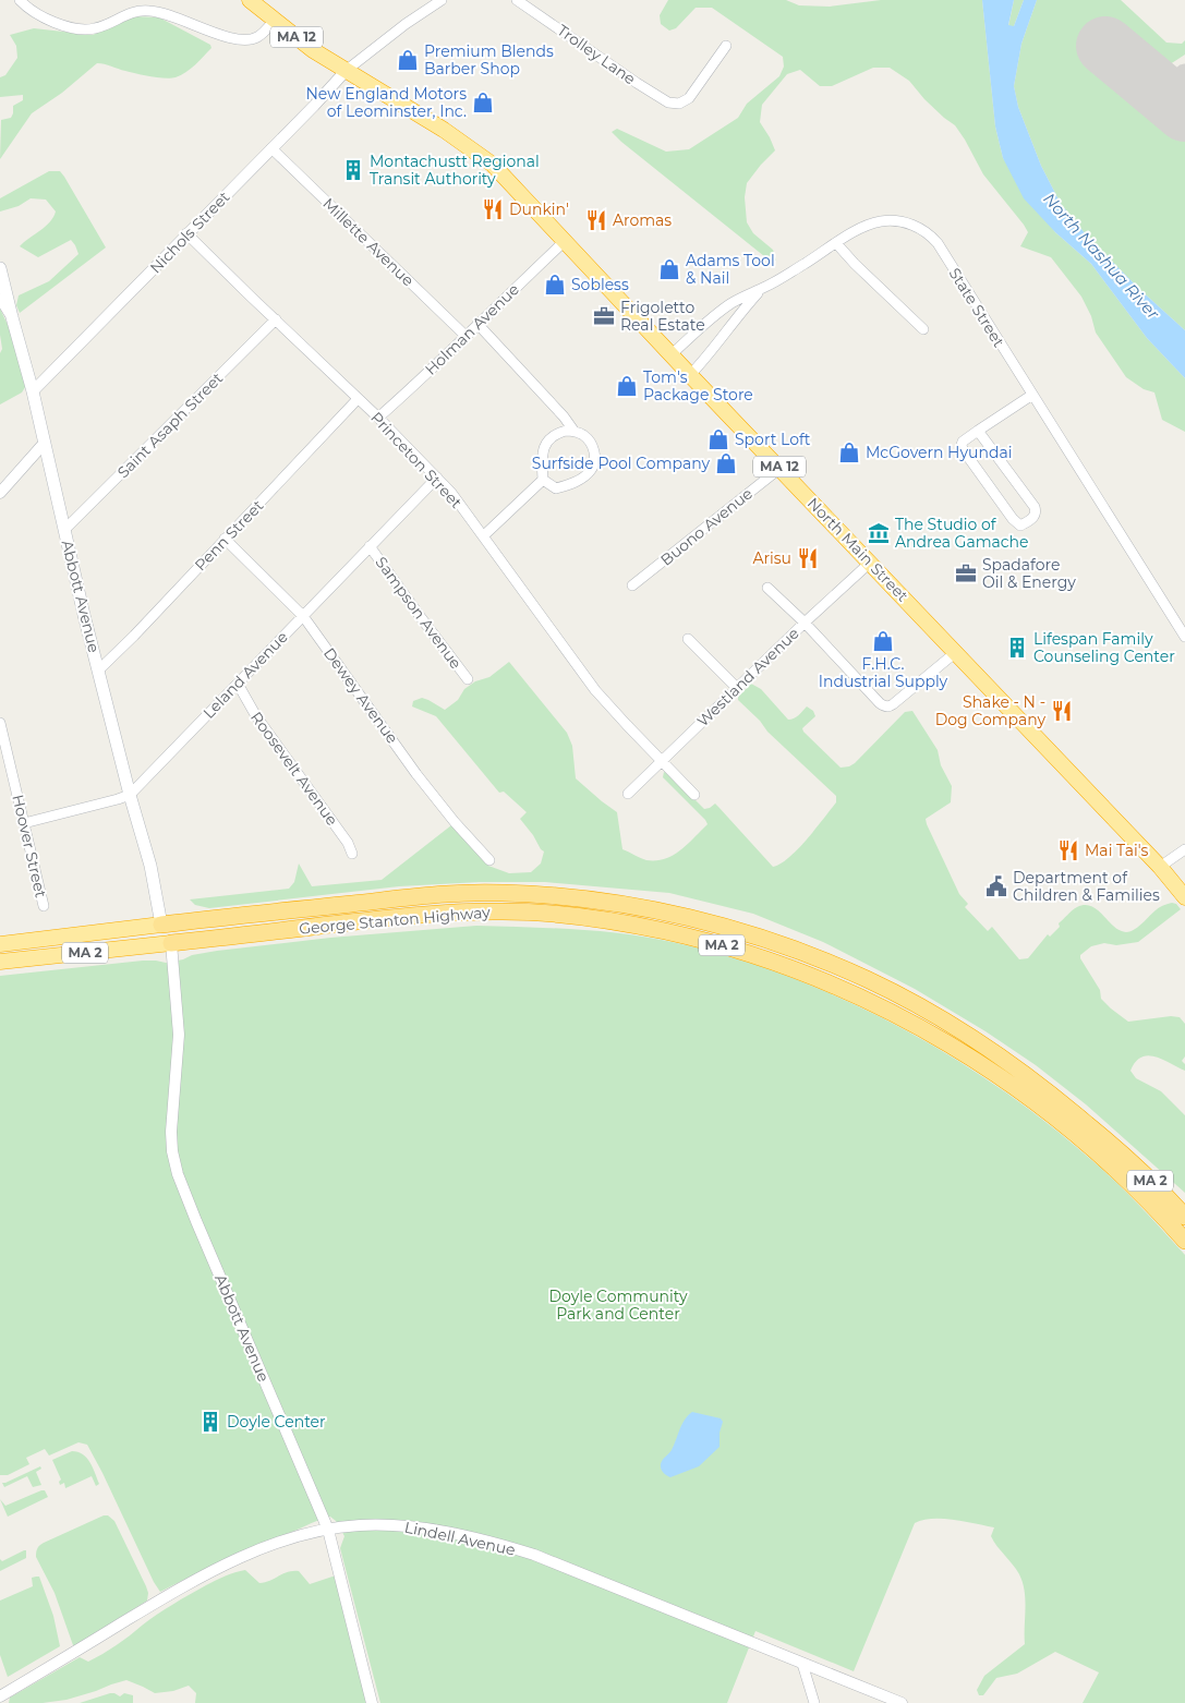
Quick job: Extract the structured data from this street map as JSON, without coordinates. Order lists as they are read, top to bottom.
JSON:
{
  "streets": {
    "highway": [
      "MA 12",
      "North Main Street",
      "George Stanton Highway",
      "MA 2"
    ],
    "main road": ["Abbott Avenue"],
    "street": [
      "Trolley Lane",
      "Nichols Street",
      "Millette Avenue",
      "State Street",
      "Holman Avenue",
      "Saint Asaph Street",
      "Princeton Street",
      "Buono Avenue",
      "Penn Street",
      "Sampson Avenue",
      "Leland Avenue",
      "Westland Avenue",
      "Dewey Avenue",
      "Roosevelt Avenue",
      "Hoover Street",
      "Lindell Avenue"
    ]
  },
  "crossings": [
    ["MA 12", "Nichols Street"],
    ["MA 12", "North Main Street"],
    ["Nichols Street", "Millette Avenue"],
    ["Nichols Street", "Princeton Street"],
    ["Nichols Street", "North Main Street"],
    ["Nichols Street", "Abbott Avenue"],
    ["Millette Avenue", "Holman Avenue"],
    ["State Street", "North Main Street"],
    ["Holman Avenue", "Princeton Street"],
    ["Holman Avenue", "North Main Street"],
    ["Saint Asaph Street", "Princeton Street"],
    ["Saint Asaph Street", "Abbott Avenue"],
    ["Princeton Street", "Penn Street"],
    ["Princeton Street", "Leland Avenue"],
    ["Princeton Street", "Westland Avenue"],
    ["Buono Avenue", "North Main Street"],
    ["Penn Street", "Abbott Avenue"],
    ["Penn Street", "Dewey Avenue"],
    ["North Main Street", "Westland Avenue"],
    ["Abbott Avenue", "Leland Avenue"],
    ["Abbott Avenue", "George Stanton Highway"],
    ["Abbott Avenue", "Lindell Avenue"],
    ["Sampson Avenue", "Leland Avenue"],
    ["Leland Avenue", "Dewey Avenue"],
    ["Leland Avenue", "Roosevelt Avenue"],
    ["Leland Avenue", "Hoover Street"]
  ],
  "water": ["North Nashua River"],
  "parks": ["Doyle Community Park and Center"],
  "places": {
    "shop": [
      "Premium Blends Barber Shop",
      "New England Motors of Leominster, Inc.",
      "Adams Tool & Nail",
      "Sobless",
      "Tom's Package Store",
      "Sport Loft",
      "McGovern Hyundai",
      "Surfside Pool Company",
      "F.H.C. Industrial Supply"
    ],
    "building": ["Montachustt Regional Transit Authority", "Lifespan Family Counseling Center", "Doyle Center"],
    "restaurant": [
      "Dunkin'",
      "Aromas",
      "Arisu",
      "Shake - N - Dog Company",
      "Mai Tai's"
    ],
    "office": ["Frigoletto Real Estate", "Spadafore Oil & Energy"],
    "museum": ["The Studio of Andrea Gamache"],
    "public building": ["Department of Children & Families"]
  }
}
